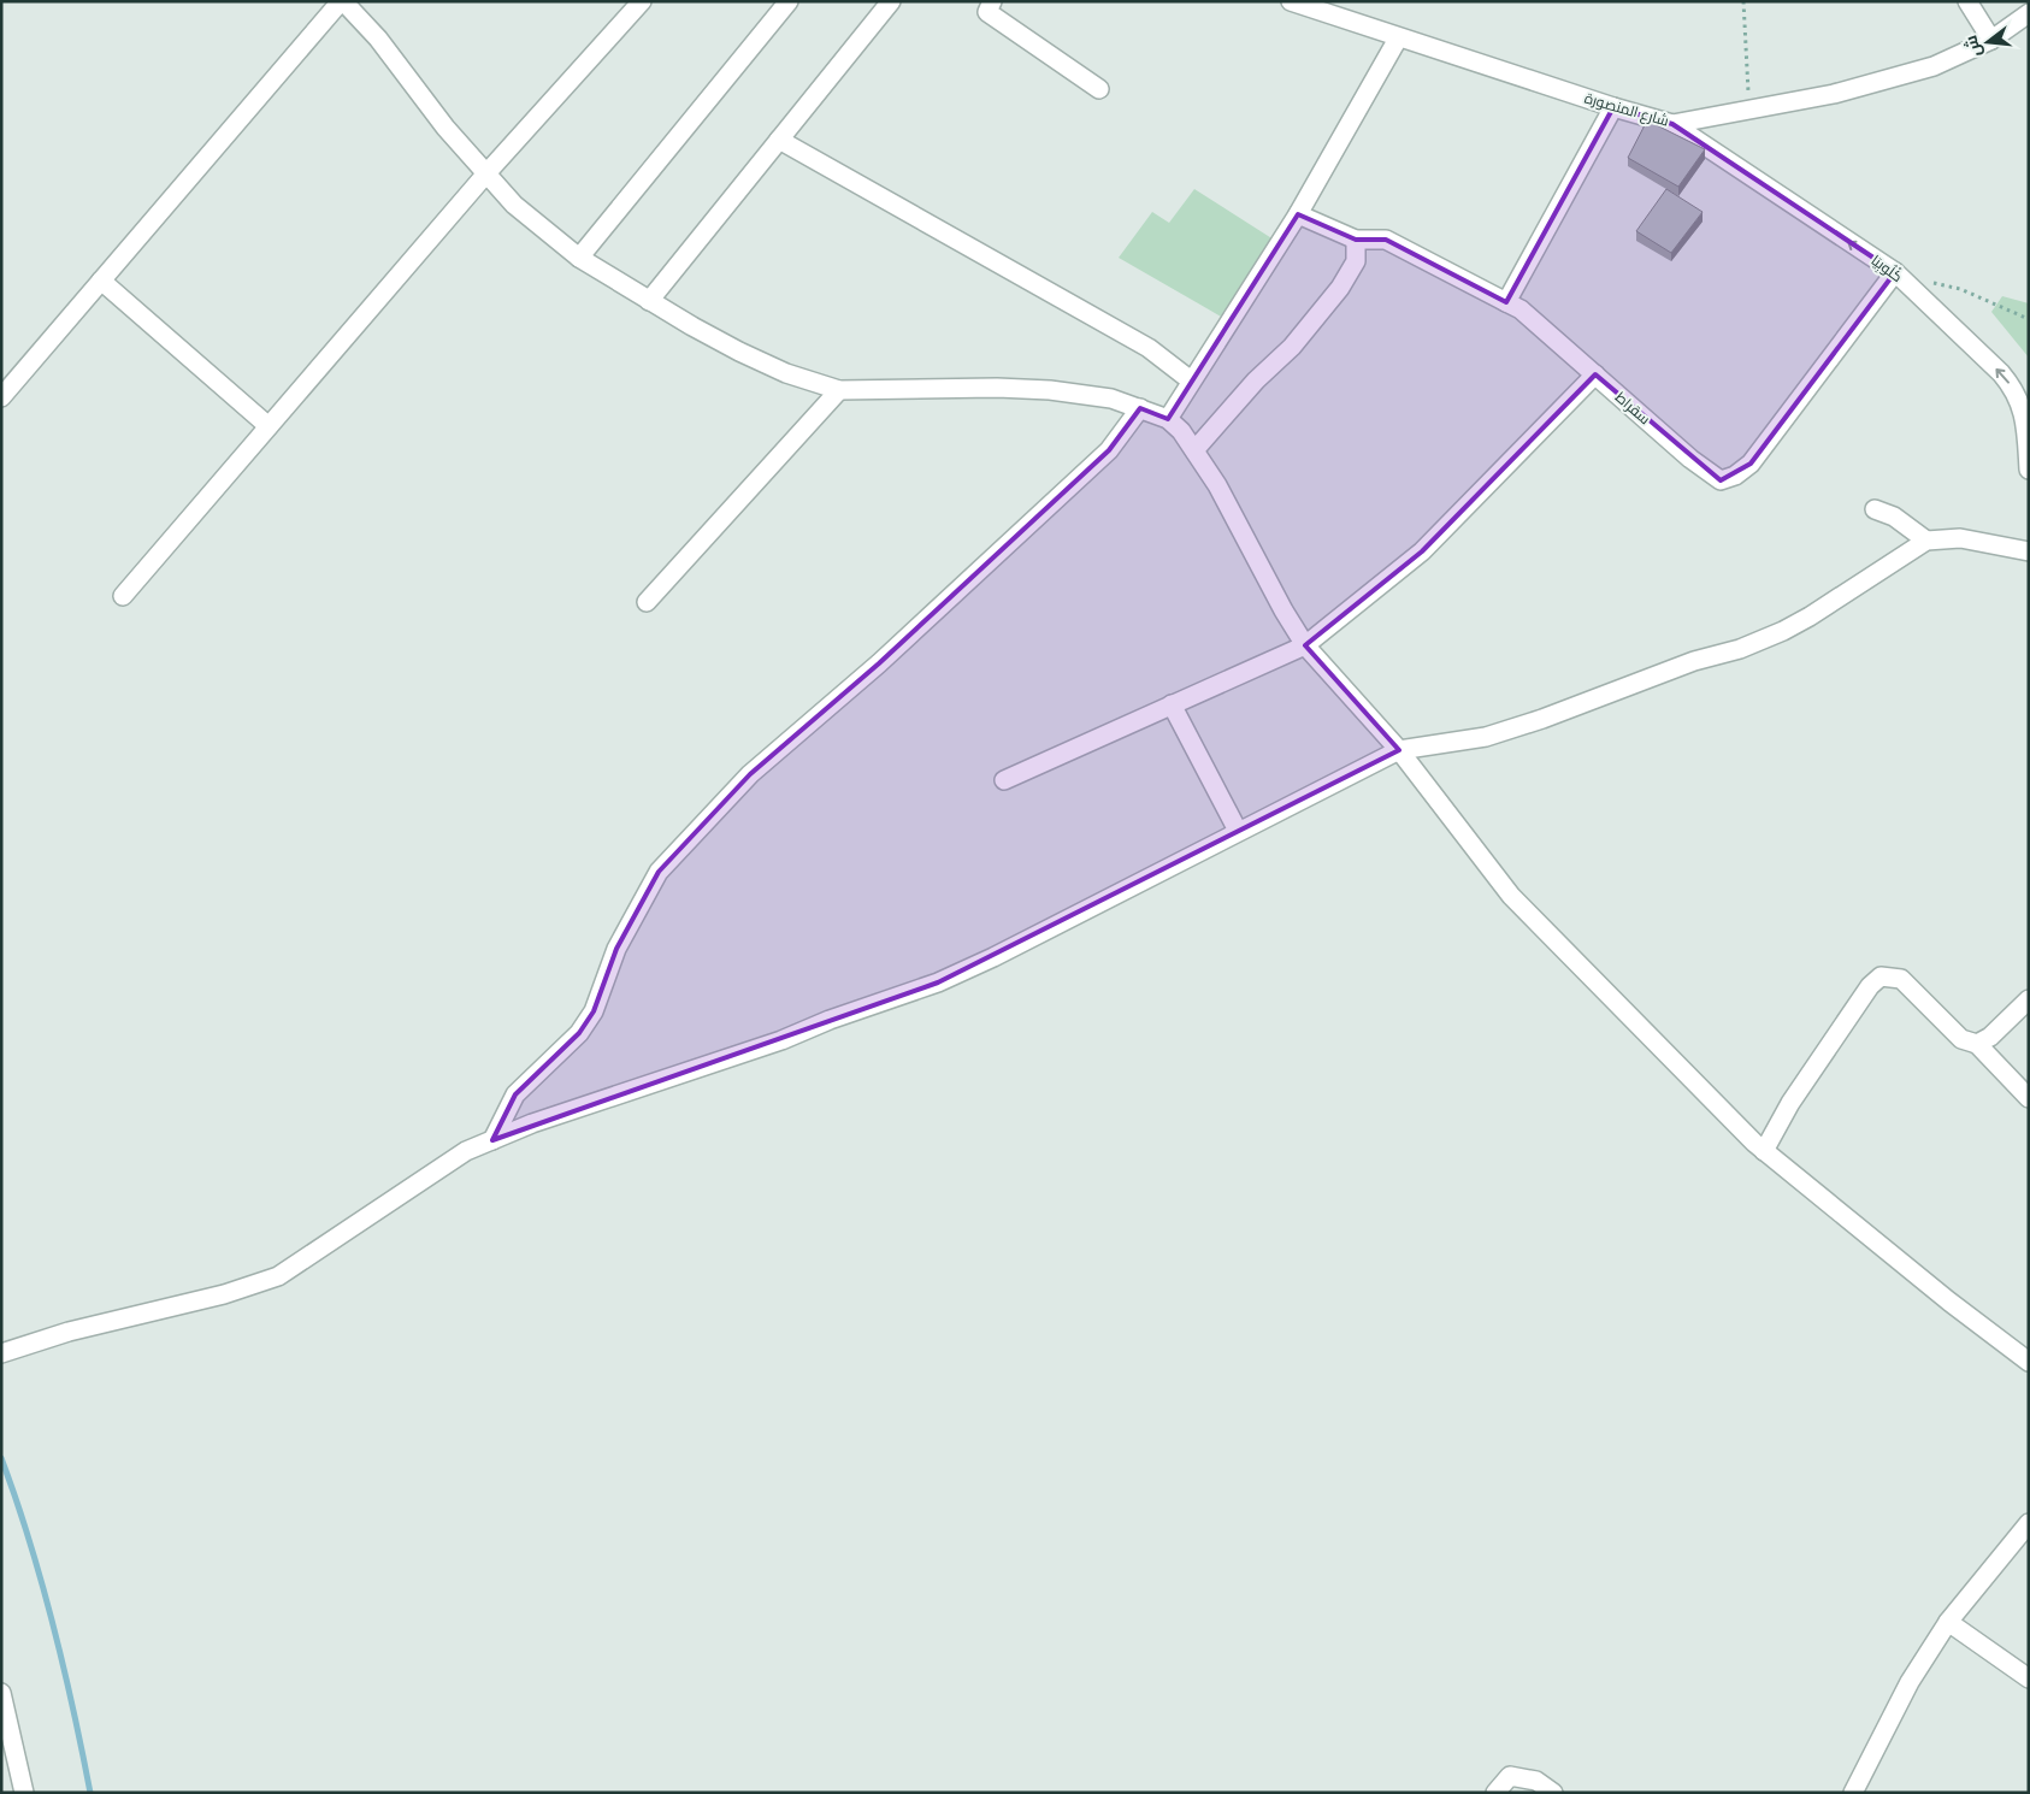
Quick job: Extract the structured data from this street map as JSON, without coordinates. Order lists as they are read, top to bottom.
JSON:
{
  "streets": {
    "street": ["شارع المنصورة", "كْلُوبِيَا", "سقراط"]
  },
  "crossings": [
    ["شارع المنصورة", "كْلُوبِيَا"],
    ["كْلُوبِيَا", "سقراط"]
  ],
  "one_way": ["كْلُوبِيَا"],
  "north": "left"
}
